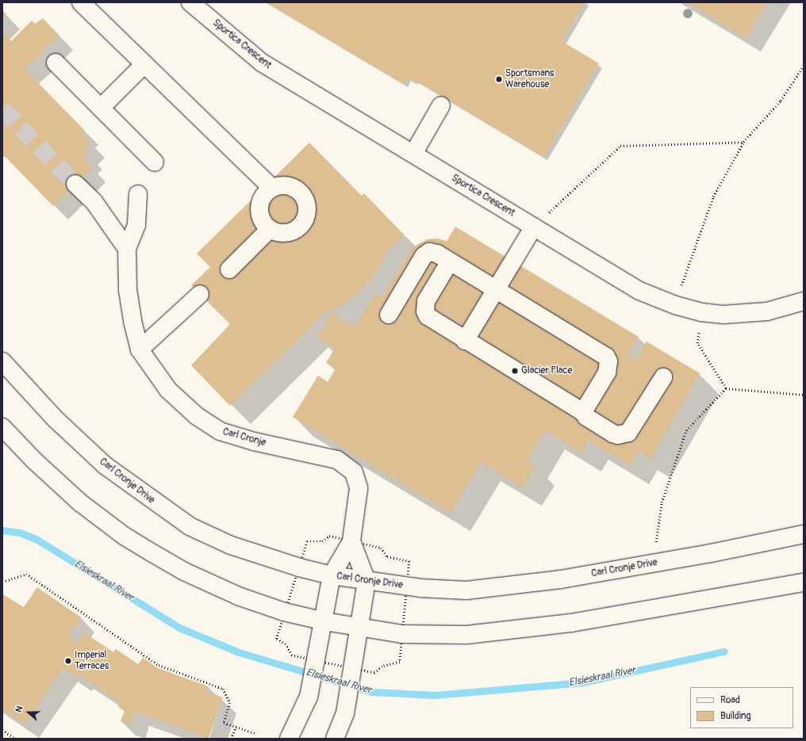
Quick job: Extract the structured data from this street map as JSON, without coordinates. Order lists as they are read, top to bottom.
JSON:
{
  "streets": {
    "main road": ["Sportica Crescent", "Carl Cronje", "Carl Cronje Drive"]
  },
  "crossings": [
    ["Carl Cronje", "Carl Cronje Drive"]
  ],
  "water": ["Elsieskraal River"],
  "places": ["Sportsmans Warehouse", "Glacier Place", "Imperial Terraces"],
  "legend": ["Road", "Building"],
  "north": "left"
}
